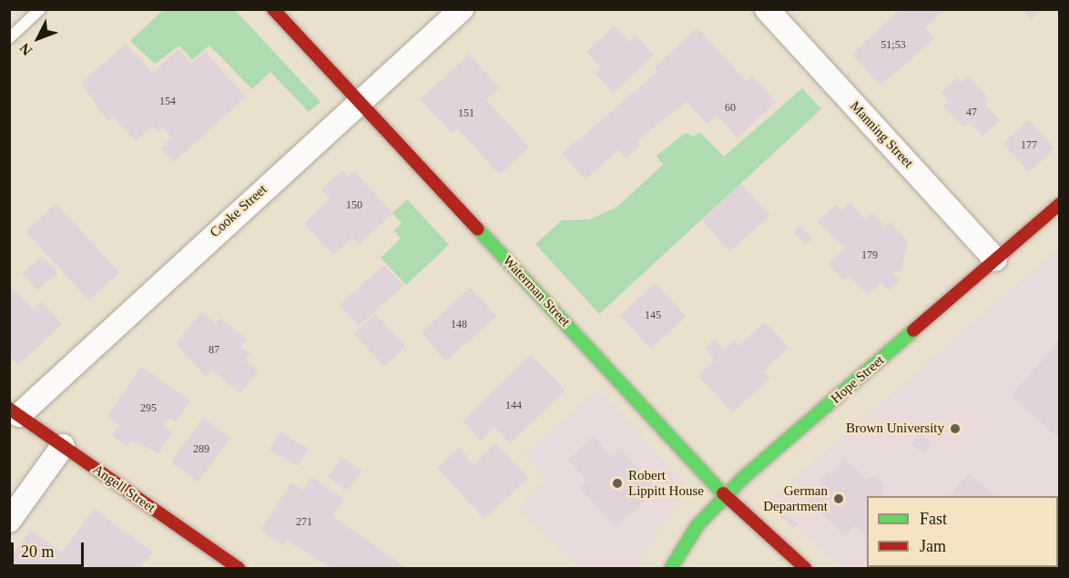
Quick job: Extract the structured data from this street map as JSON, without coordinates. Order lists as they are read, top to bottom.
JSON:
{
  "streets": {
    "main road": ["Waterman Street", "Hope Street", "Angell Street"],
    "street": ["Manning Street", "Cooke Street"]
  },
  "crossings": [
    ["Manning Street", "Hope Street"],
    ["Cooke Street", "Waterman Street"],
    ["Cooke Street", "Angell Street"],
    ["Waterman Street", "Hope Street"]
  ],
  "places": ["Brown University", "Robert Lippitt House", "German Department"],
  "house_numbers": [
    "51;53",
    "154",
    "60",
    "47",
    "151",
    "177",
    "150",
    "179",
    "145",
    "148",
    "87",
    "144",
    "295",
    "289",
    "271"
  ],
  "legend": ["Fast", "Jam"],
  "scale_bar": "20 m",
  "north": "bottom left"
}
